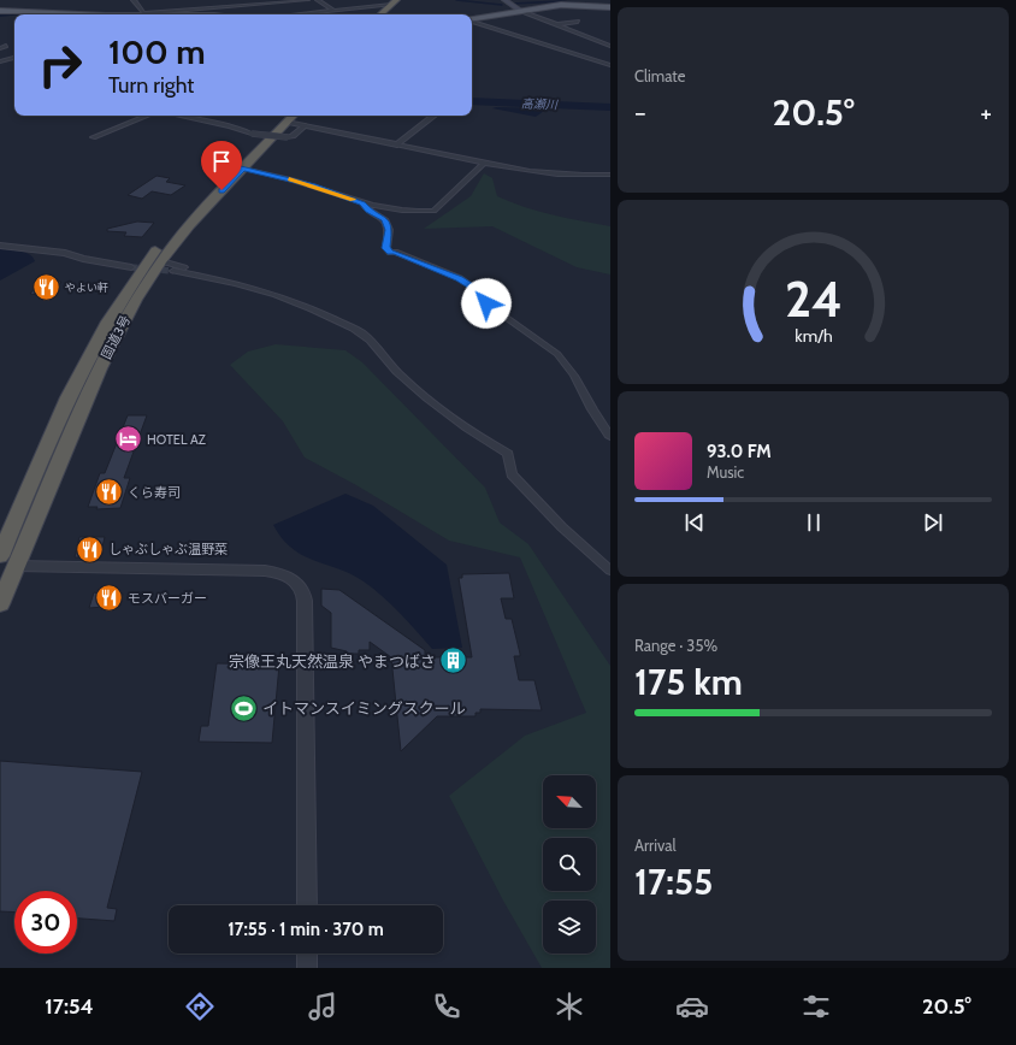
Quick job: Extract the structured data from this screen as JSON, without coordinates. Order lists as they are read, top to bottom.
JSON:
{
  "streets": {
    "highway": ["国道3号"]
  },
  "water": ["高瀬川"],
  "places": {
    "restaurant": [
      "やよい軒",
      "くら寿司",
      "しゃぶしゃぶ温野菜",
      "モスバーガー"
    ],
    "hotel": ["HOTEL AZ"],
    "building": ["宗像王丸天然温泉 やまつばさ"],
    "sports": ["イトマンスイミングスクール"]
  },
  "north": "top left",
  "page": {
    "tile": [
      "Climate",
      ["Range · 35%", "175 km"],
      ["Arrival", "17:55"]
    ],
    "turn": ["100 m", "Turn right"],
    "heat": ["−", "20.5°", "+"],
    "song": ["93.0 FM", "Music"],
    "limit": "30",
    "trip": "17:55 · 1 min · 370 m",
    "tabs": ["17:54", "20.5°"],
    "gauge": ["24", "km/h"]
  }
}
